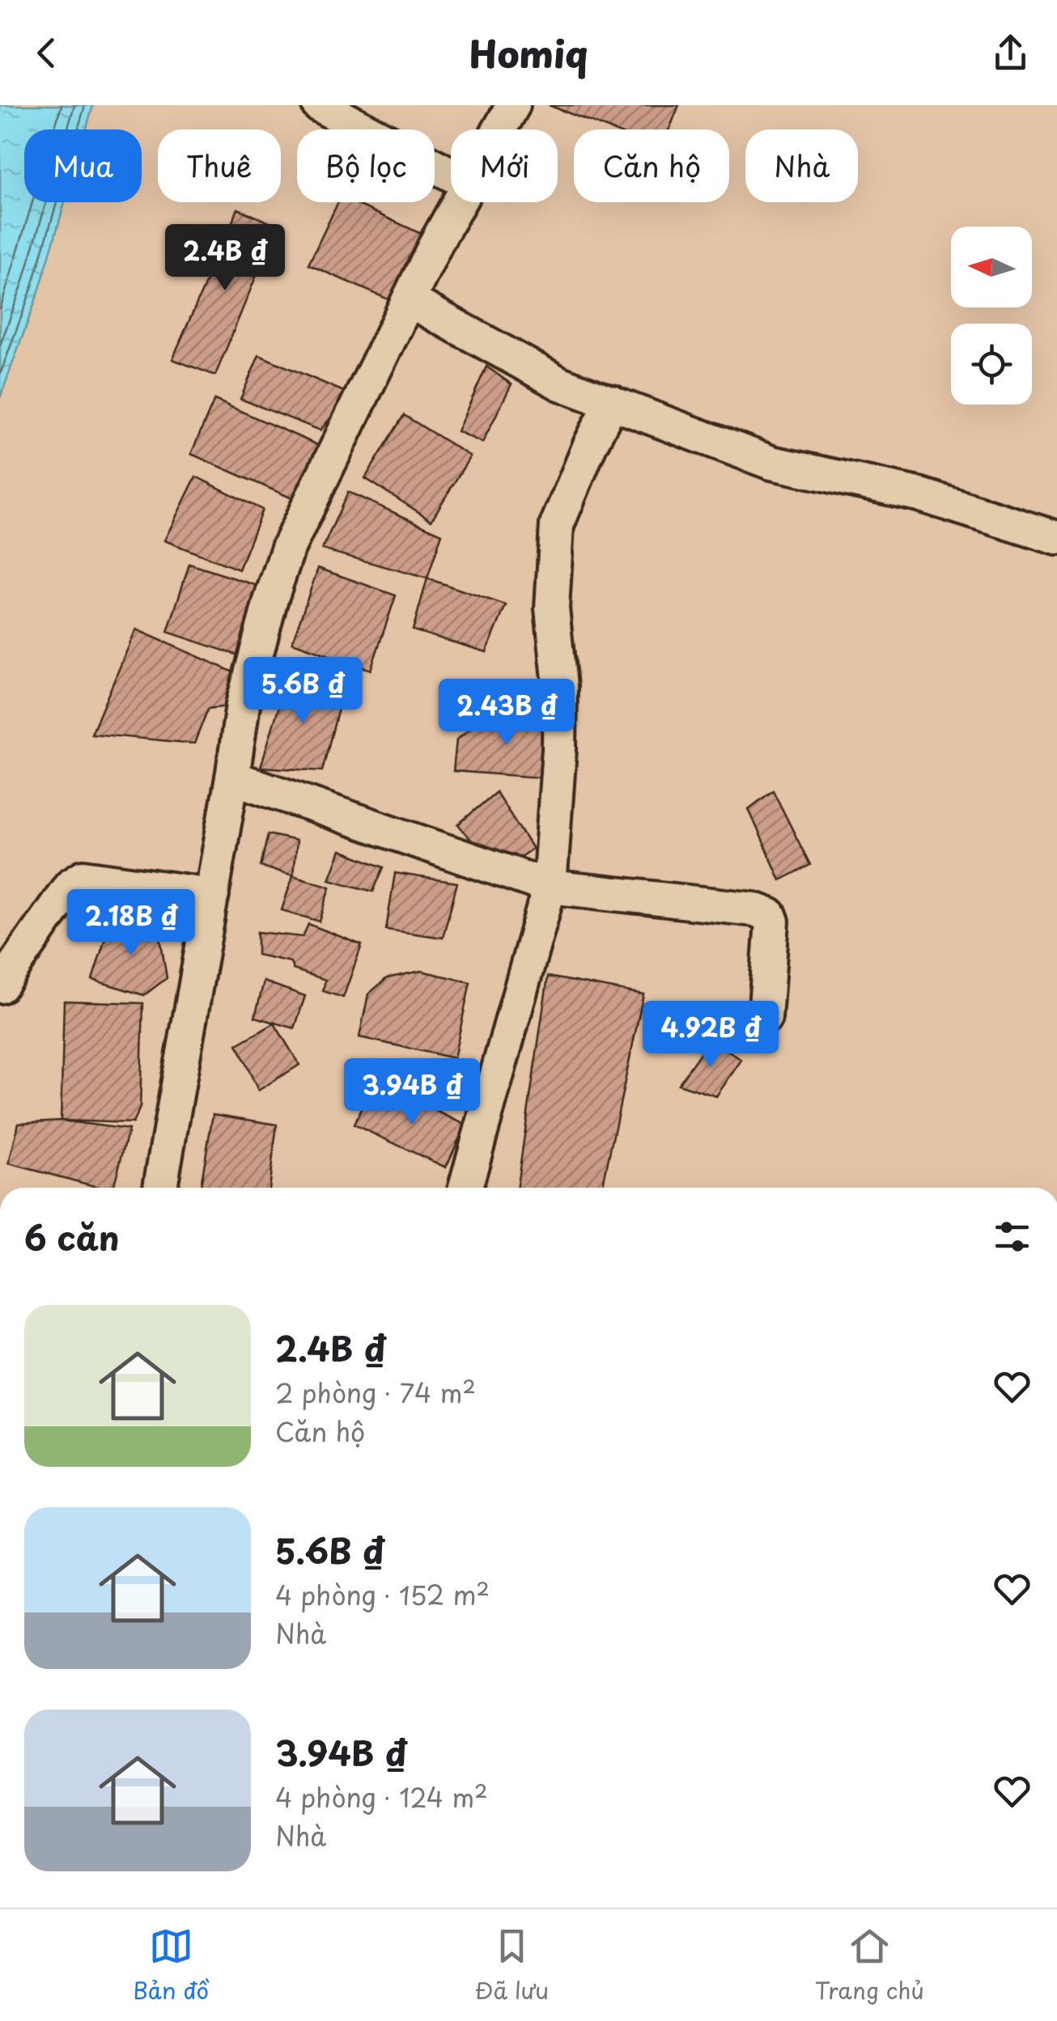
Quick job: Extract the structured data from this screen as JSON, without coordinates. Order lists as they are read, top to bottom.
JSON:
{
  "north": "left",
  "page": {
    "header": "Homiq",
    "chip": [
      "Mua",
      "Thuê",
      "Bộ lọc",
      "Mới",
      "Căn hộ",
      "Nhà"
    ],
    "price": [
      "2.4B ₫",
      "5.6B ₫",
      "2.43B ₫",
      "2.18B ₫",
      "4.92B ₫",
      "3.94B ₫"
    ],
    "heading": "6 căn",
    "list": [
      {
        "name": "2.4B ₫",
        "note": "2 phòng · 74 m² · Căn hộ"
      },
      {
        "name": "5.6B ₫",
        "note": "4 phòng · 152 m² · Nhà"
      },
      {
        "name": "3.94B ₫",
        "note": "4 phòng · 124 m² · Nhà"
      }
    ],
    "tabs": ["Bản đồ", "Đã lưu", "Trang chủ"]
  }
}
